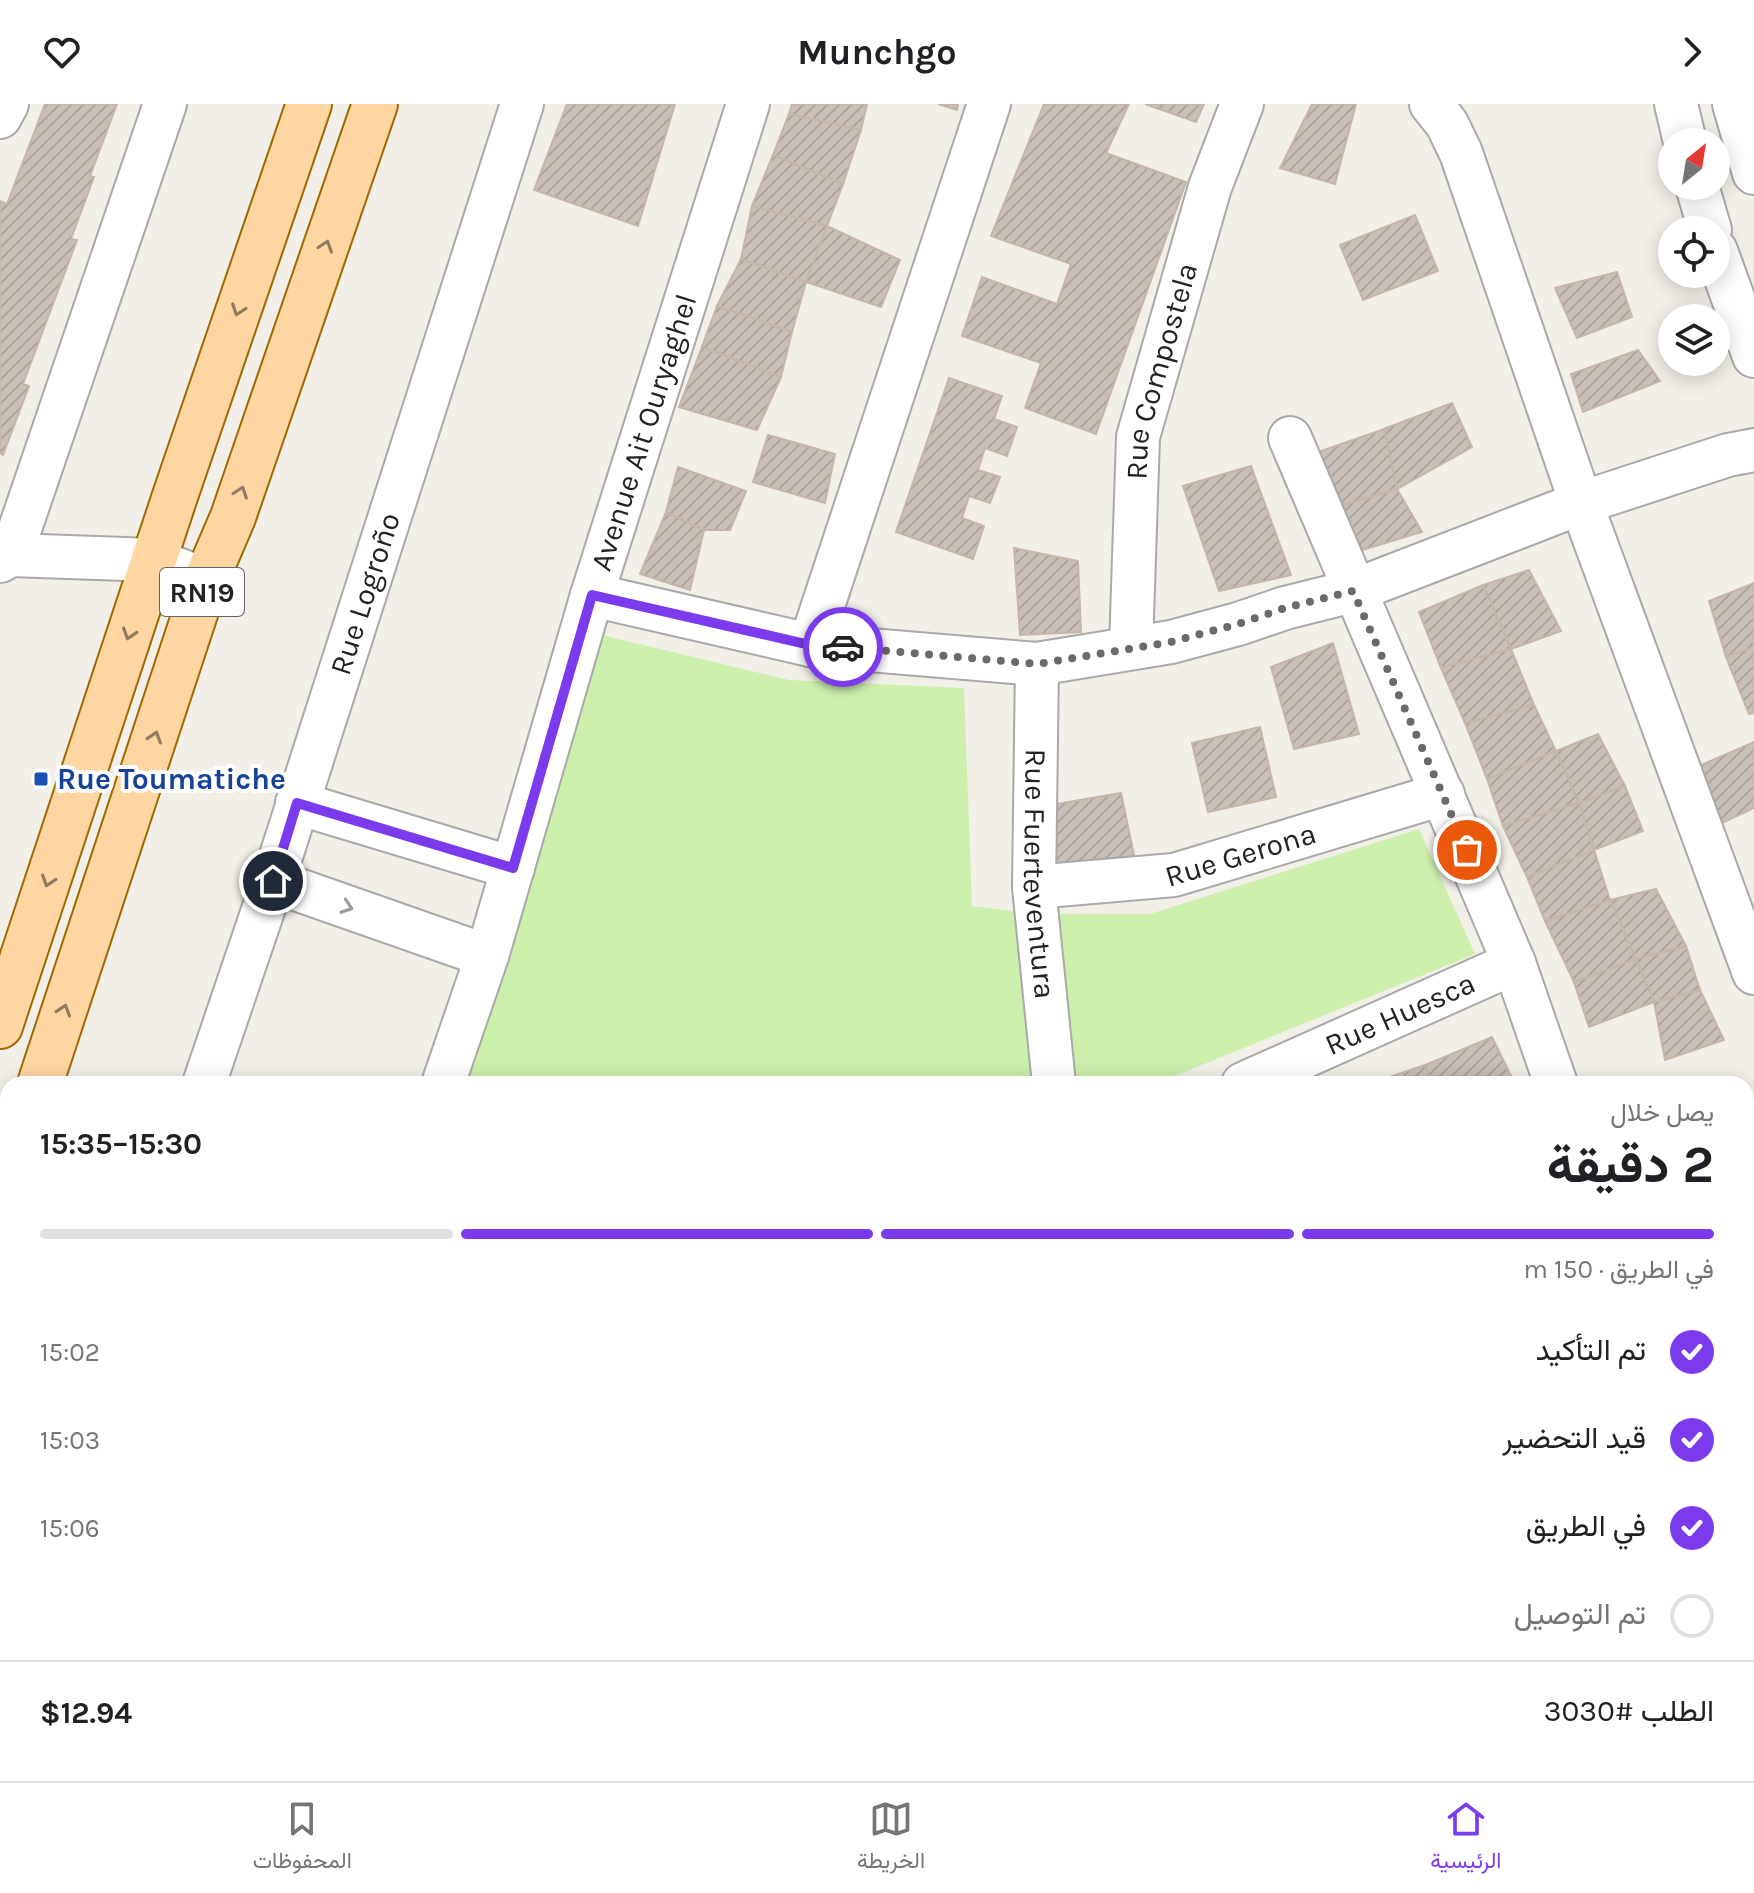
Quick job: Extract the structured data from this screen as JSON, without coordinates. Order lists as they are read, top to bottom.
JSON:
{
  "streets": {
    "main road": ["RN19"],
    "street": [
      "Rue Compostela",
      "Avenue Ait Ouryaghel",
      "Rue Logroño",
      "Rue Gerona",
      "Rue Fuerteventura",
      "Rue Huesca"
    ]
  },
  "crossings": [
    ["Rue Gerona", "Rue Fuerteventura"]
  ],
  "places": {
    "transit": ["Rue Toumatiche"]
  },
  "north": "top right",
  "page": {
    "header": "Munchgo",
    "heading": ["2 دقيقة", "يصل خلال", "15:30–15:35"],
    "panel": ["الطلب #3030", "$12.94"],
    "bar": "في الطريق · 150 m",
    "list": [
      ["تم التأكيد", "15:02"],
      ["قيد التحضير", "15:03"],
      ["في الطريق", "15:06"],
      "تم التوصيل"
    ],
    "tabs": ["الرئيسية", "الخريطة", "المحفوظات"]
  }
}
